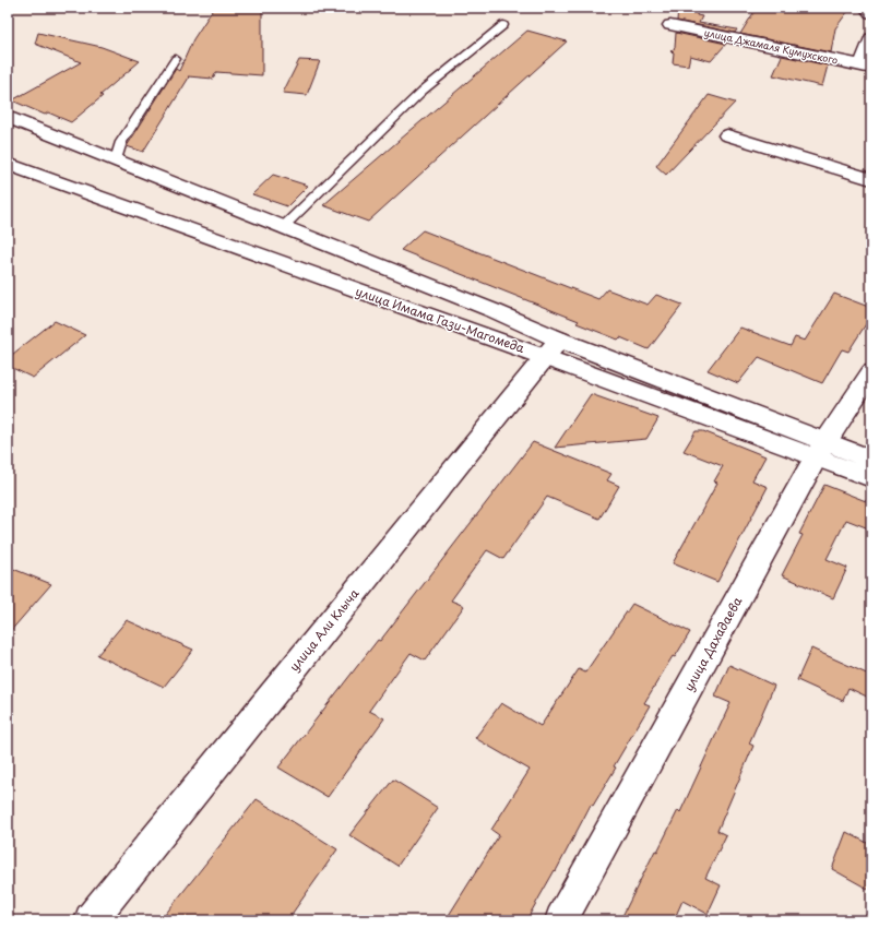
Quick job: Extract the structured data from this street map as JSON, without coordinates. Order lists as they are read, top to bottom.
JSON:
{
  "streets": {
    "main road": [
      "улица Джамаля Кумухского",
      "улица Имама Гази-Магомеда",
      "улица Али Клыча",
      "улица Дахадаева"
    ]
  },
  "crossings": [
    ["улица Имама Гази-Магомеда", "улица Али Клыча"],
    ["улица Имама Гази-Магомеда", "улица Дахадаева"]
  ]
}
